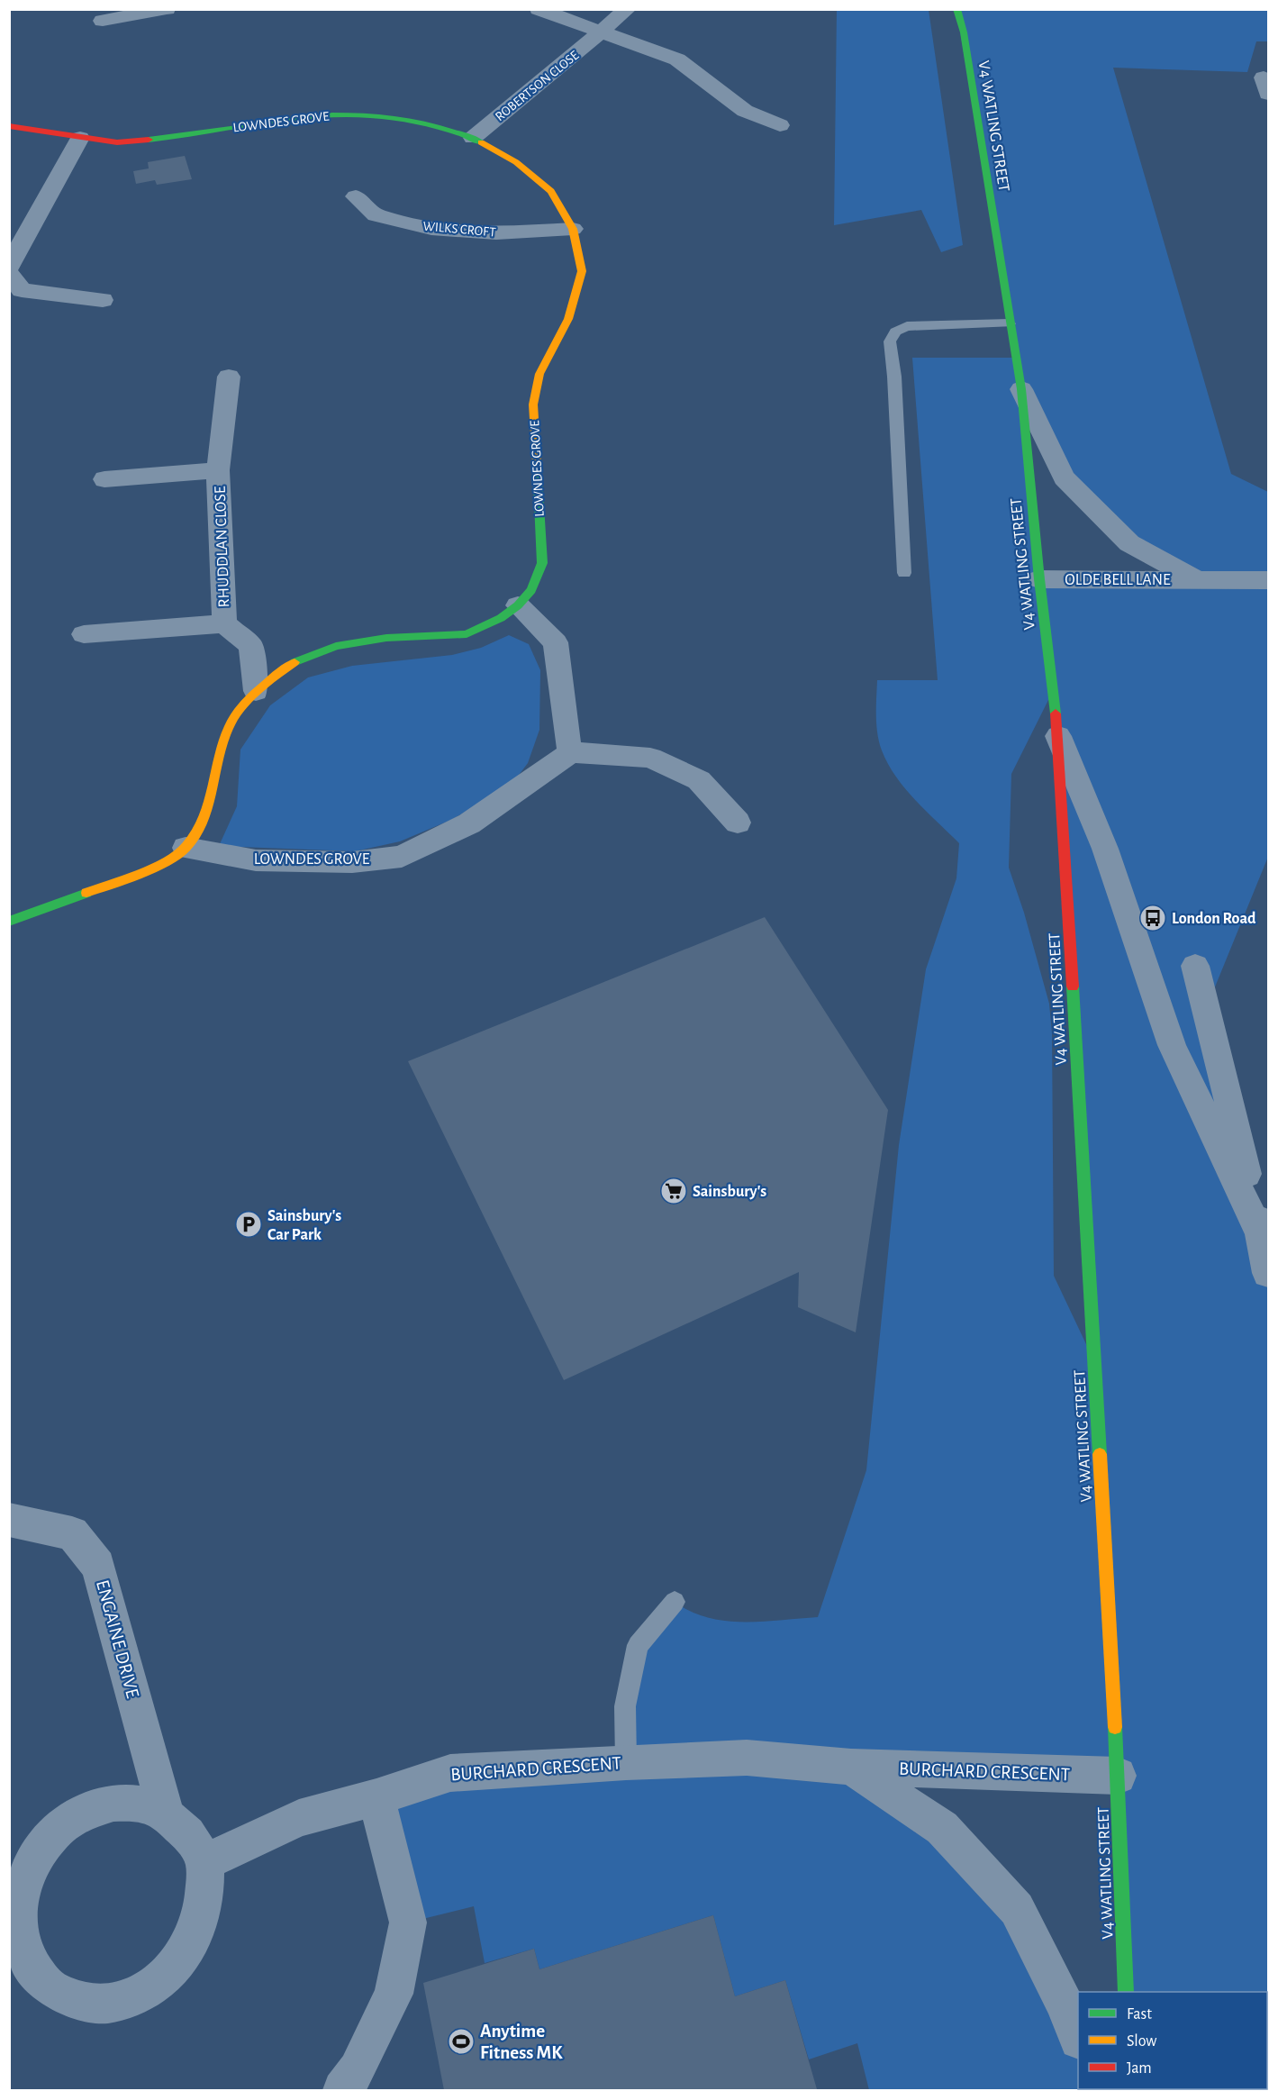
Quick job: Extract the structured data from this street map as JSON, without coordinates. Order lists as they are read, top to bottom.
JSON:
{
  "streets": {
    "street": [
      "ROBERTSON CLOSE",
      "LOWNDES GROVE",
      "V4 WATLING STREET",
      "WILKS CROFT",
      "RHUDDLAN CLOSE",
      "OLDE BELL LANE",
      "ENGAINE DRIVE",
      "BURCHARD CRESCENT"
    ]
  },
  "crossings": [
    ["ROBERTSON CLOSE", "LOWNDES GROVE"],
    ["LOWNDES GROVE", "WILKS CROFT"],
    ["LOWNDES GROVE", "RHUDDLAN CLOSE"],
    ["V4 WATLING STREET", "OLDE BELL LANE"],
    ["V4 WATLING STREET", "BURCHARD CRESCENT"]
  ],
  "places": {
    "bus stop": ["London Road"],
    "supermarket": ["Sainsbury's"],
    "parking": ["Sainsbury's Car Park"],
    "sports": ["Anytime Fitness MK"]
  },
  "legend": ["Fast", "Slow", "Jam"]
}
